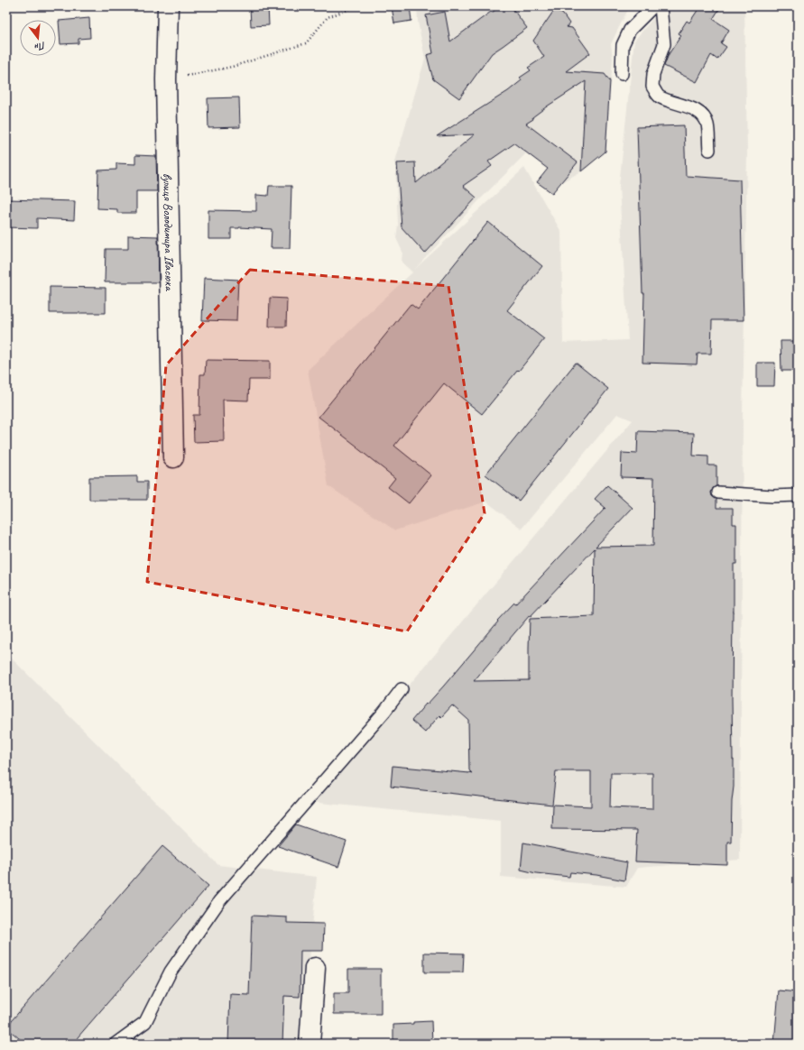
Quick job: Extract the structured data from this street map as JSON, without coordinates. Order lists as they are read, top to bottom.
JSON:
{
  "streets": {
    "street": ["вулиця Володимира Івасюка"]
  },
  "north": "bottom"
}
